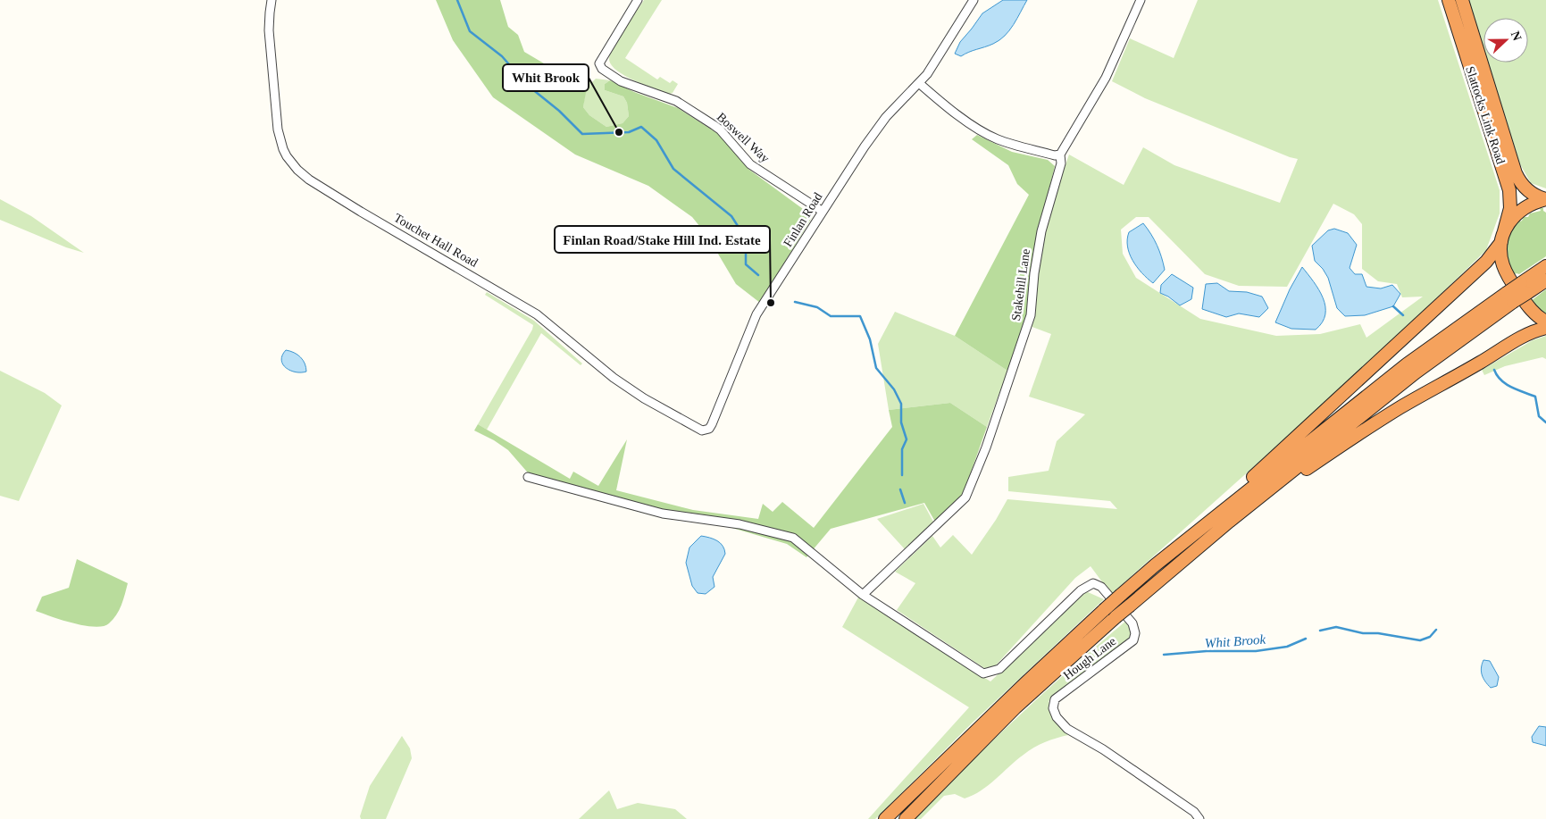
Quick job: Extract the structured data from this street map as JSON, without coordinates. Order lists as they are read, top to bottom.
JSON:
{
  "streets": {
    "highway": ["Slattocks Link Road"],
    "street": [
      "Boswell Way",
      "Finlan Road",
      "Touchet Hall Road",
      "Stakehill Lane",
      "Hough Lane"
    ]
  },
  "crossings": [
    ["Boswell Way", "Finlan Road"],
    ["Finlan Road", "Touchet Hall Road"],
    ["Stakehill Lane", "Hough Lane"]
  ],
  "water": ["Whit Brook"],
  "places": ["Whit Brook", "Finlan Road/Stake Hill Ind. Estate"],
  "north": "right"
}
